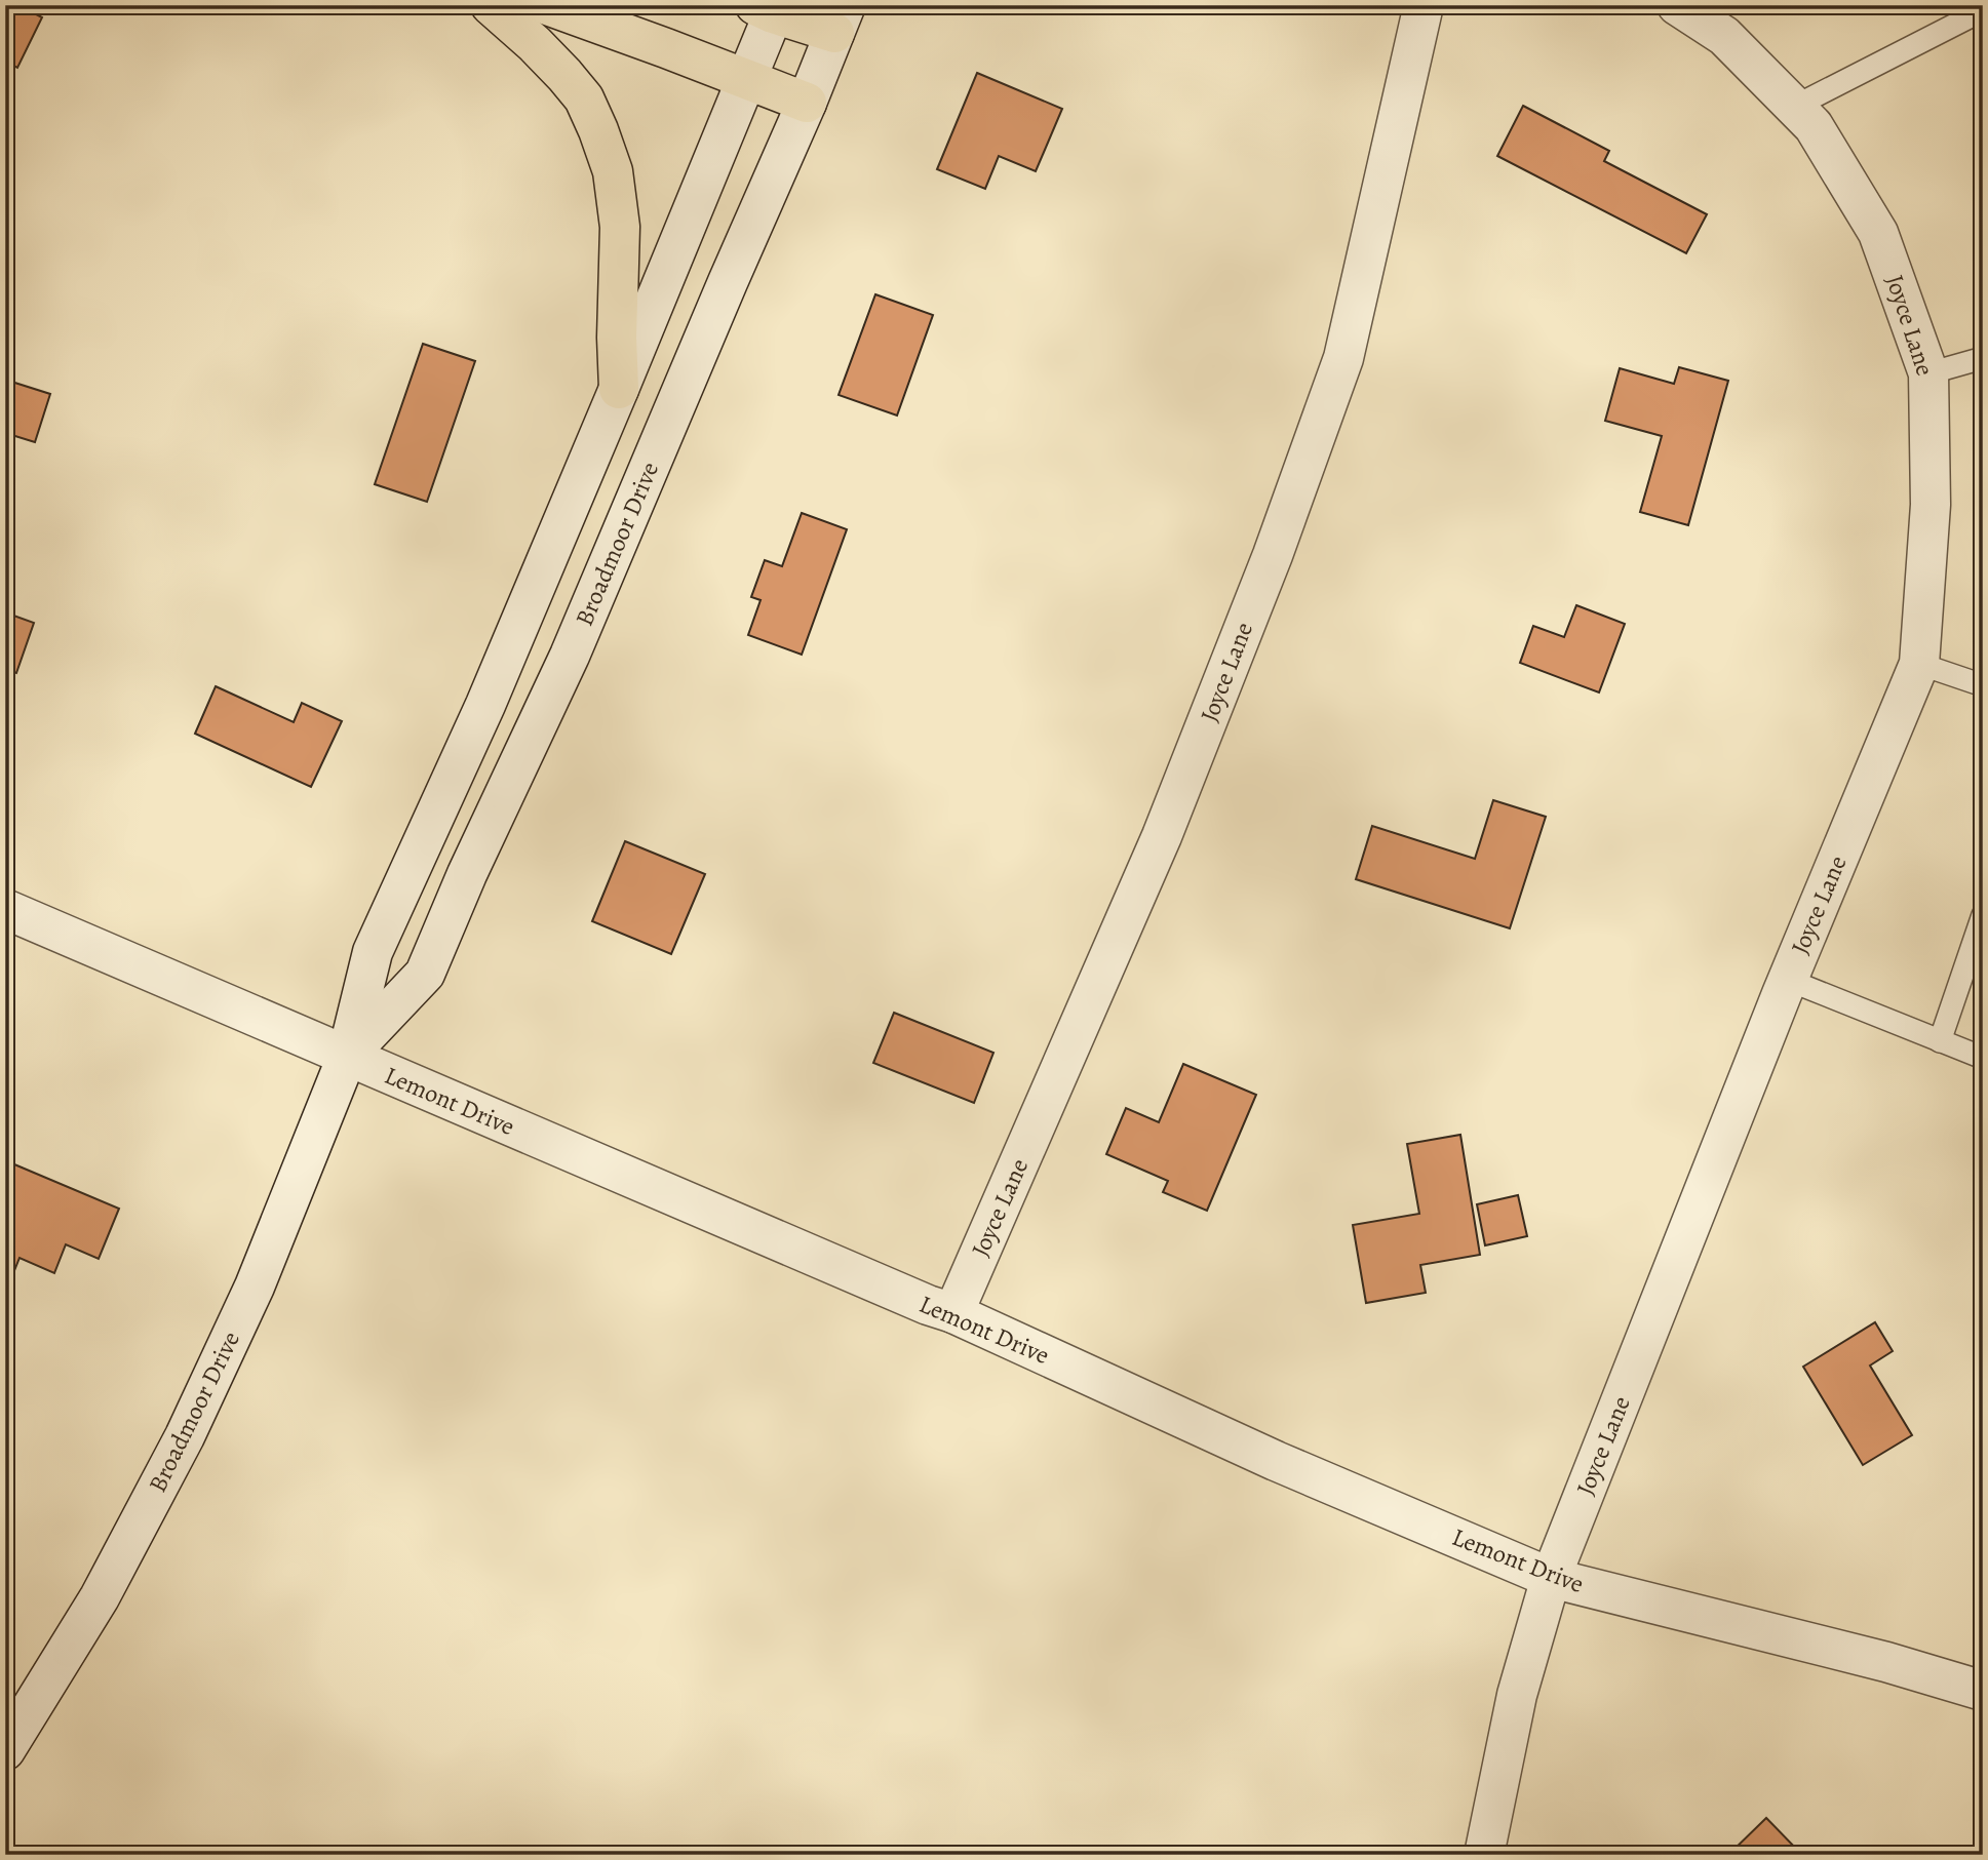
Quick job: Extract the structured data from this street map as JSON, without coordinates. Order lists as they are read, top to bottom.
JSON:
{
  "streets": {
    "street": ["Joyce Lane", "Broadmoor Drive", "Lemont Drive"]
  },
  "crossings": [
    ["Joyce Lane", "Lemont Drive"],
    ["Broadmoor Drive", "Lemont Drive"]
  ]
}
